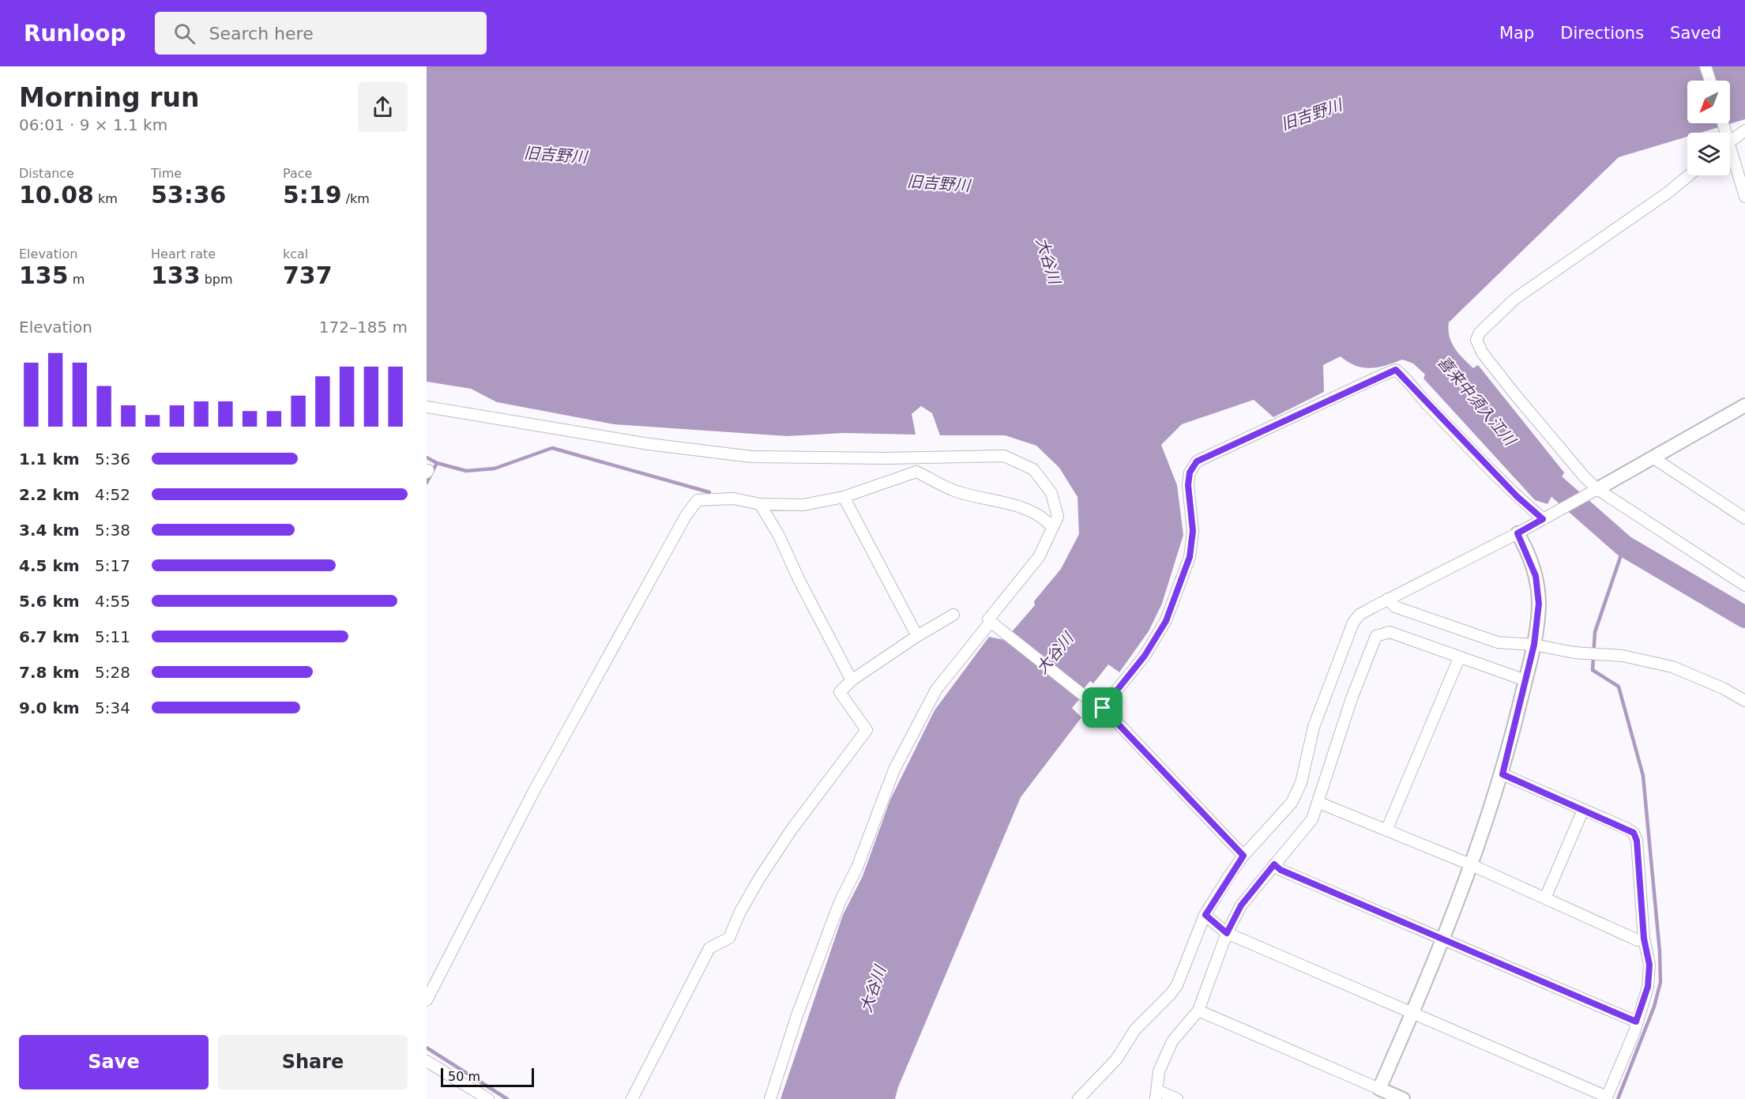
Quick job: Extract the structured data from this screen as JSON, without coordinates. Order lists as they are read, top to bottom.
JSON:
{
  "water": ["旧吉野川", "大谷川", "喜来中須入江川"],
  "scale_bar": "50 m",
  "north": "bottom left",
  "page": {
    "header": "Runloop",
    "search": "Search here",
    "nav": ["Map", "Directions", "Saved"],
    "heading": ["Morning run", "06:01 · 9 × 1.1 km"],
    "stats": [
      ["Distance", "10.08 km"],
      ["Time", "53:36"],
      ["Pace", "5:19 /km"],
      ["Elevation", "135 m"],
      ["Heart rate", "133 bpm"],
      ["kcal", "737"]
    ],
    "chart": ["Elevation", "172–185 m"],
    "list": [
      {
        "name": "1.1 km",
        "note": "5:36"
      },
      {
        "name": "2.2 km",
        "note": "4:52"
      },
      {
        "name": "3.4 km",
        "note": "5:38"
      },
      {
        "name": "4.5 km",
        "note": "5:17"
      },
      {
        "name": "5.6 km",
        "note": "4:55"
      },
      {
        "name": "6.7 km",
        "note": "5:11"
      },
      {
        "name": "7.8 km",
        "note": "5:28"
      },
      {
        "name": "9.0 km",
        "note": "5:34"
      }
    ],
    "buttons": ["Save", "Share"],
    "scale": "50 m"
  }
}
